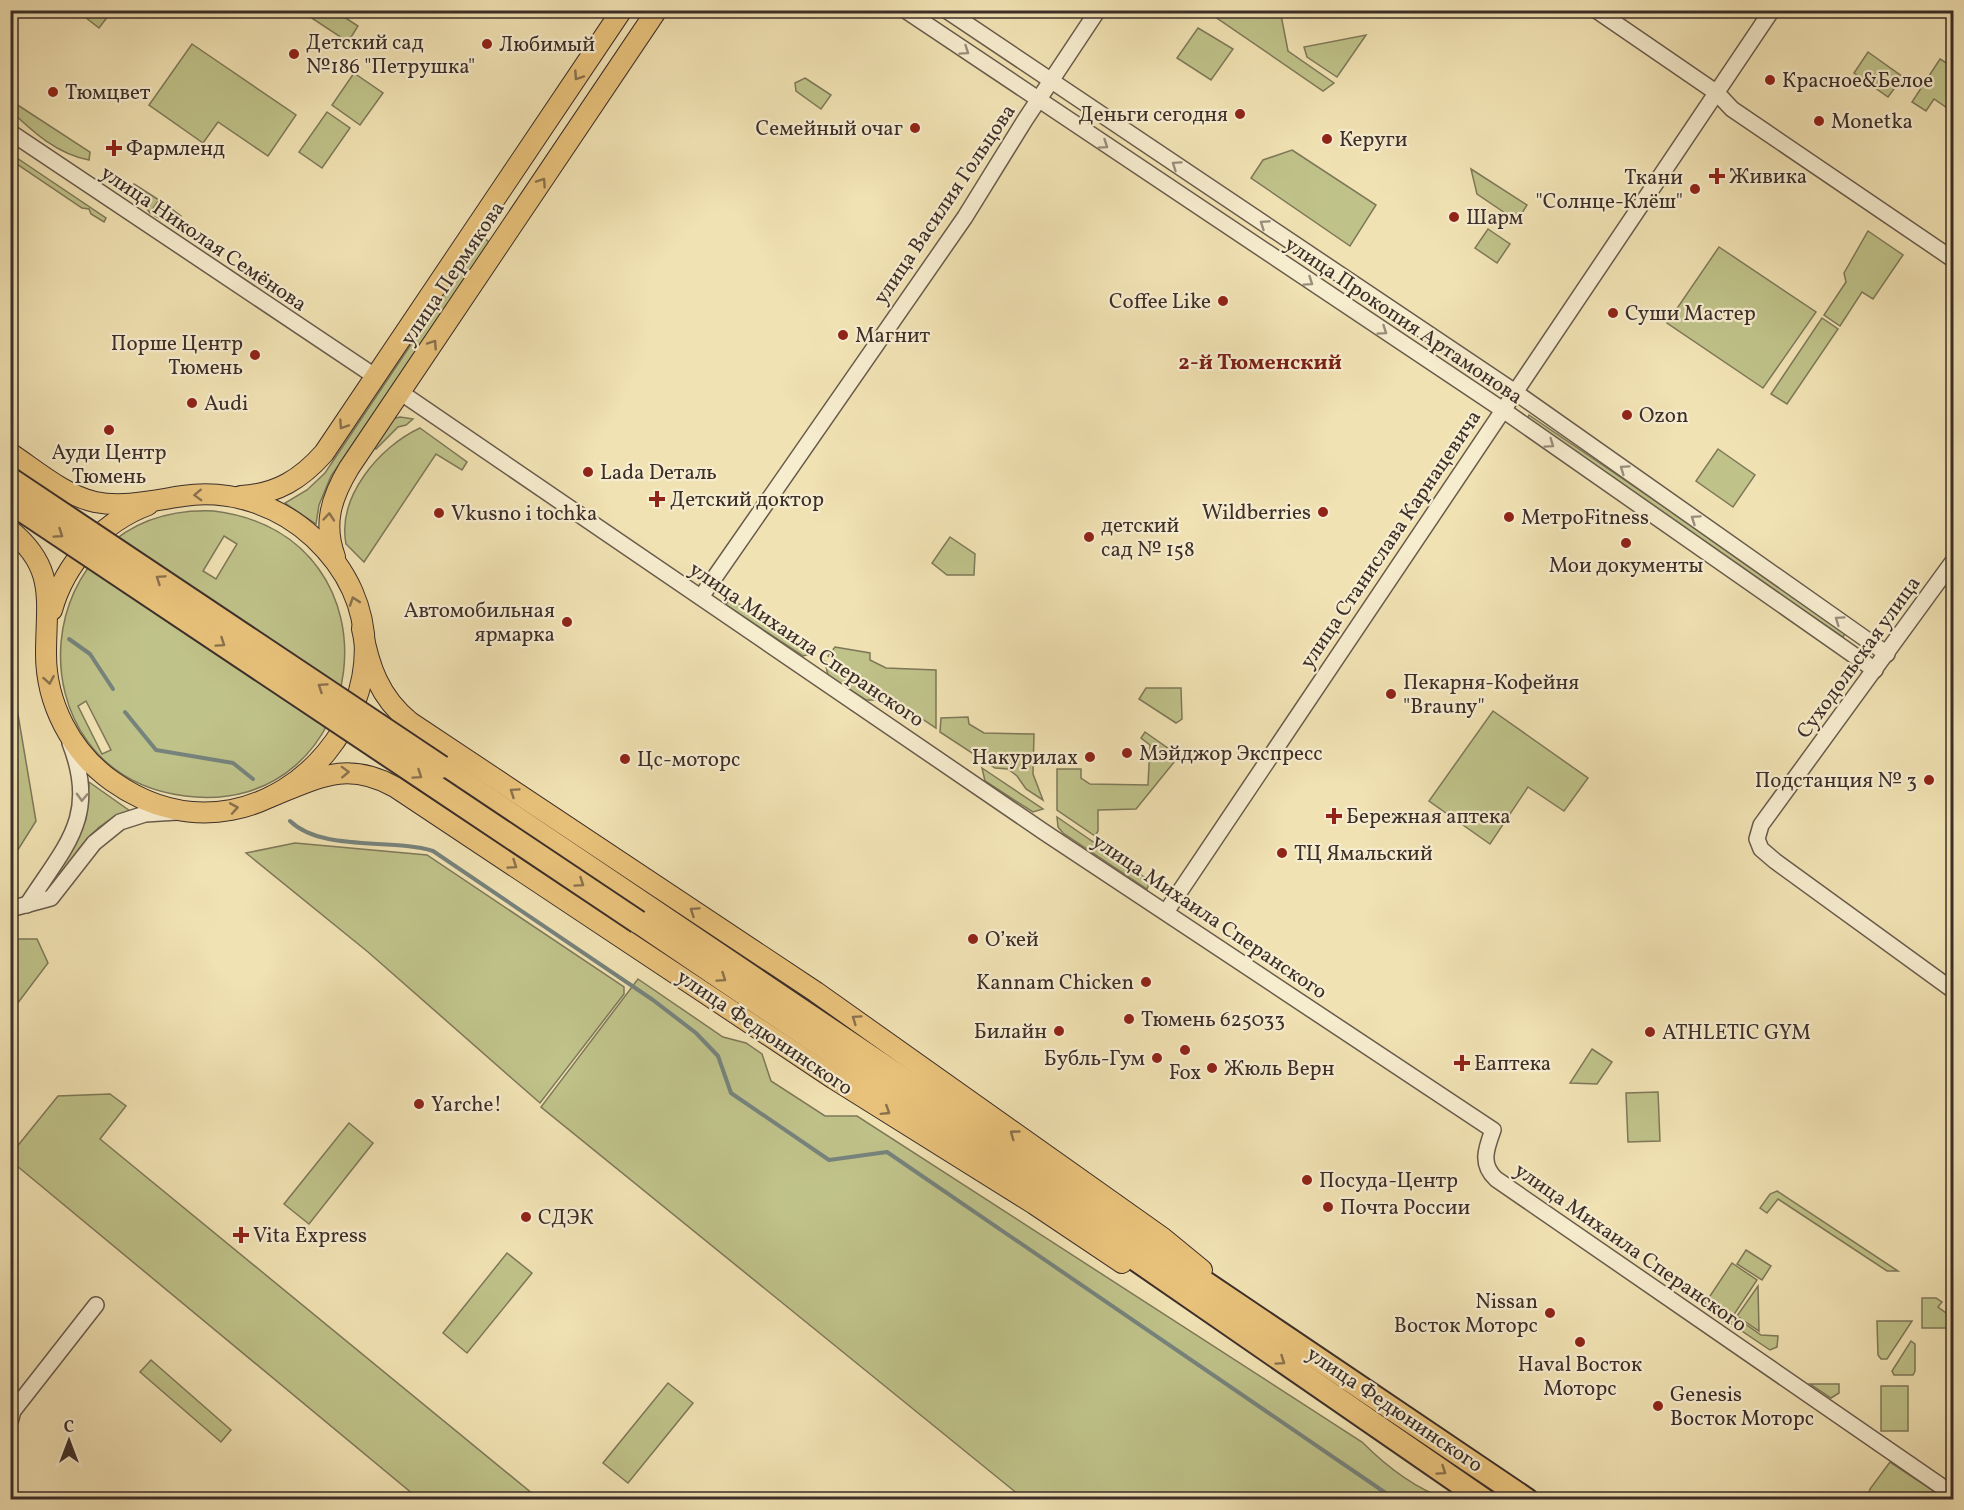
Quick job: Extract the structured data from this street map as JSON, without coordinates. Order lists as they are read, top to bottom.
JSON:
{
  "streets": {
    "highway": ["улица Федюнинского"],
    "main road": ["улица Пермякова"],
    "street": [
      "улица Василия Гольцова",
      "улица Николая Семёнова",
      "улица Прокопия Артамонова",
      "улица Станислава Карнацевича",
      "улица Михаила Сперанского",
      "Суходольская улица"
    ]
  },
  "crossings": [
    ["улица Василия Гольцова", "улица Прокопия Артамонова"],
    ["улица Василия Гольцова", "улица Михаила Сперанского"],
    ["улица Николая Семёнова", "улица Пермякова"],
    ["улица Пермякова", "улица Михаила Сперанского"],
    ["улица Прокопия Артамонова", "улица Станислава Карнацевича"],
    ["улица Прокопия Артамонова", "Суходольская улица"],
    ["улица Станислава Карнацевича", "улица Михаила Сперанского"]
  ],
  "districts": ["2-й Тюменский"],
  "places": {
    "other": [
      "Любимый",
      "Детский сад №186 \"Петрушка\"",
      "Красное&Белое",
      "Тюмцвет",
      "Деньги сегодня",
      "Monetka",
      "Семейный очаг",
      "Керуги",
      "Ткани \"Солнце-Клёш\"",
      "Шарм",
      "Coffee Like",
      "Суши Мастер",
      "Магнит",
      "Порше Центр Тюмень",
      "Audi",
      "Ozon",
      "Ауди Центр Тюмень",
      "Lada Dеталь",
      "Wildberries",
      "Vkusno i tochka",
      "МетроFitness",
      "детский сад № 158",
      "Мои документы",
      "Автомобильная ярмарка",
      "Пекарня-Кофейня \"Brauny\"",
      "Мэйджор Экспресс",
      "Накурилах",
      "Цс-моторс",
      "Подстанция № 3",
      "ТЦ Ямальский",
      "О’кей",
      "Kannam Chicken",
      "Тюмень 625033",
      "Билайн",
      "ATHLETIC GYM",
      "Fox",
      "Бубль-Гум",
      "Жюль Верн",
      "Yarche!",
      "Посуда-Центр",
      "Почта России",
      "СДЭК",
      "Nissan Восток Моторс",
      "Haval Восток Моторс",
      "Genesis Восток Моторс"
    ],
    "health": [
      "Фармленд",
      "Живика",
      "Детский доктор",
      "Бережная аптека",
      "Еаптека",
      "Vita Express"
    ]
  },
  "north": "top"
}
